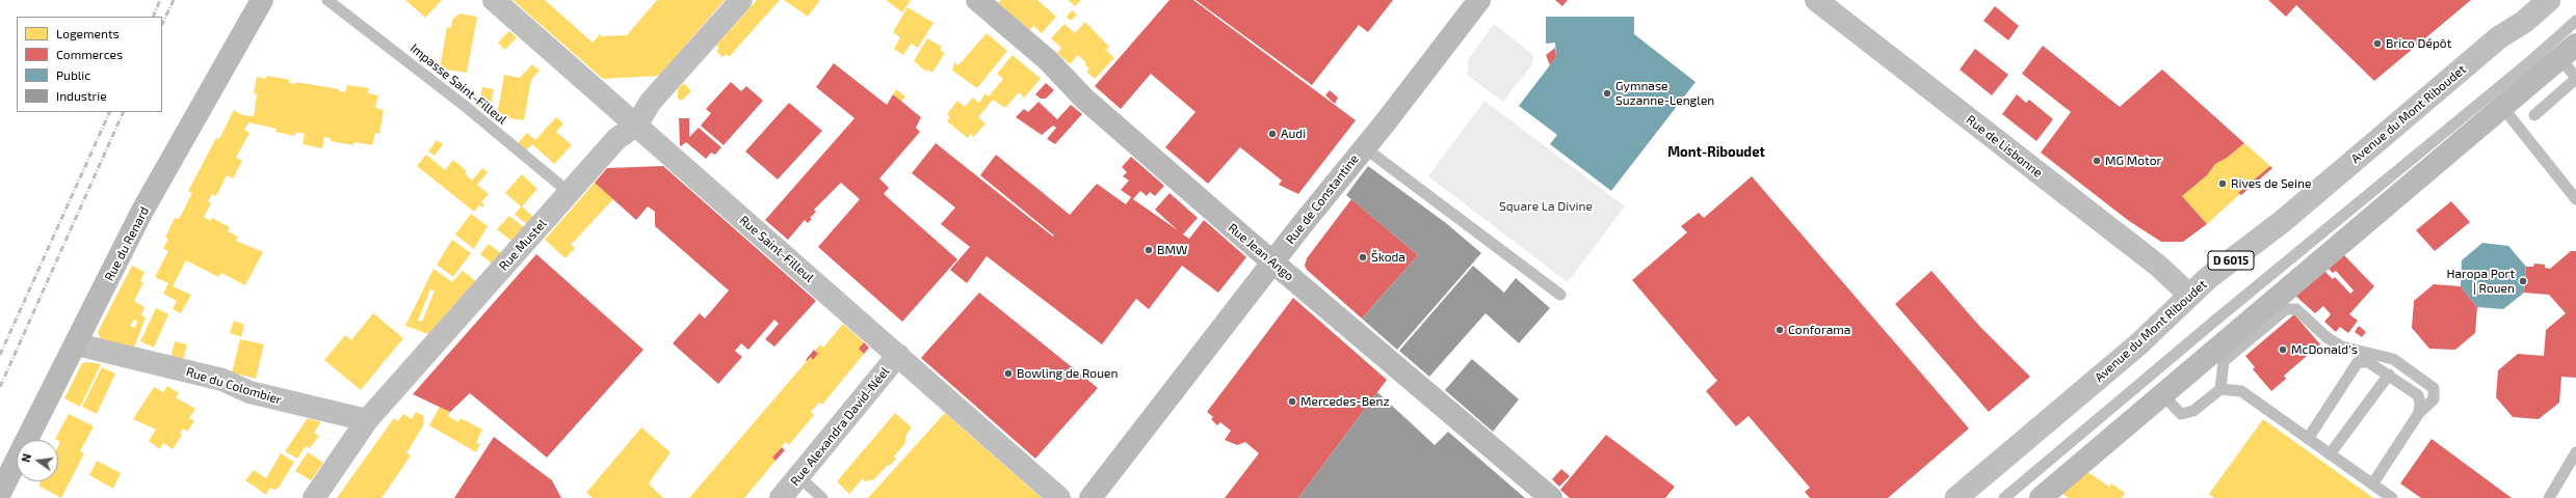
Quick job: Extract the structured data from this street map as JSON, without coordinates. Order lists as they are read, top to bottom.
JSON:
{
  "streets": {
    "street": [
      "Avenue du Mont Riboudet",
      "Rue de Lisbonne",
      "Rue de Constantine",
      "Rue du Renard",
      "Rue Mustel",
      "Rue Saint-Filleul",
      "Rue Jean Ango",
      "D 6015",
      "Rue du Colombier",
      "Rue Alexandra David-Néel"
    ],
    "lane": ["Impasse Saint-Filleul"]
  },
  "crossings": [
    ["Impasse Saint-Filleul", "Rue Mustel"],
    ["Avenue du Mont Riboudet", "Rue de Lisbonne"],
    ["Rue de Constantine", "Rue Jean Ango"],
    ["Rue du Renard", "Rue du Colombier"],
    ["Rue Mustel", "Rue Saint-Filleul"],
    ["Rue Mustel", "Rue du Colombier"],
    ["Rue Saint-Filleul", "Rue Alexandra David-Néel"]
  ],
  "districts": ["Mont-Riboudet"],
  "parks": ["Square La Divine"],
  "places": [
    "Brico Dépôt",
    "Gymnase Suzanne-Lenglen",
    "Audi",
    "MG Motor",
    "Rives de Seine",
    "BMW",
    "Škoda",
    "Haropa Port | Rouen",
    "Conforama",
    "McDonald's",
    "Bowling de Rouen",
    "Mercedes-Benz"
  ],
  "legend": [
    "Logements",
    "Commerces",
    "Public",
    "Industrie"
  ],
  "north": "left"
}
